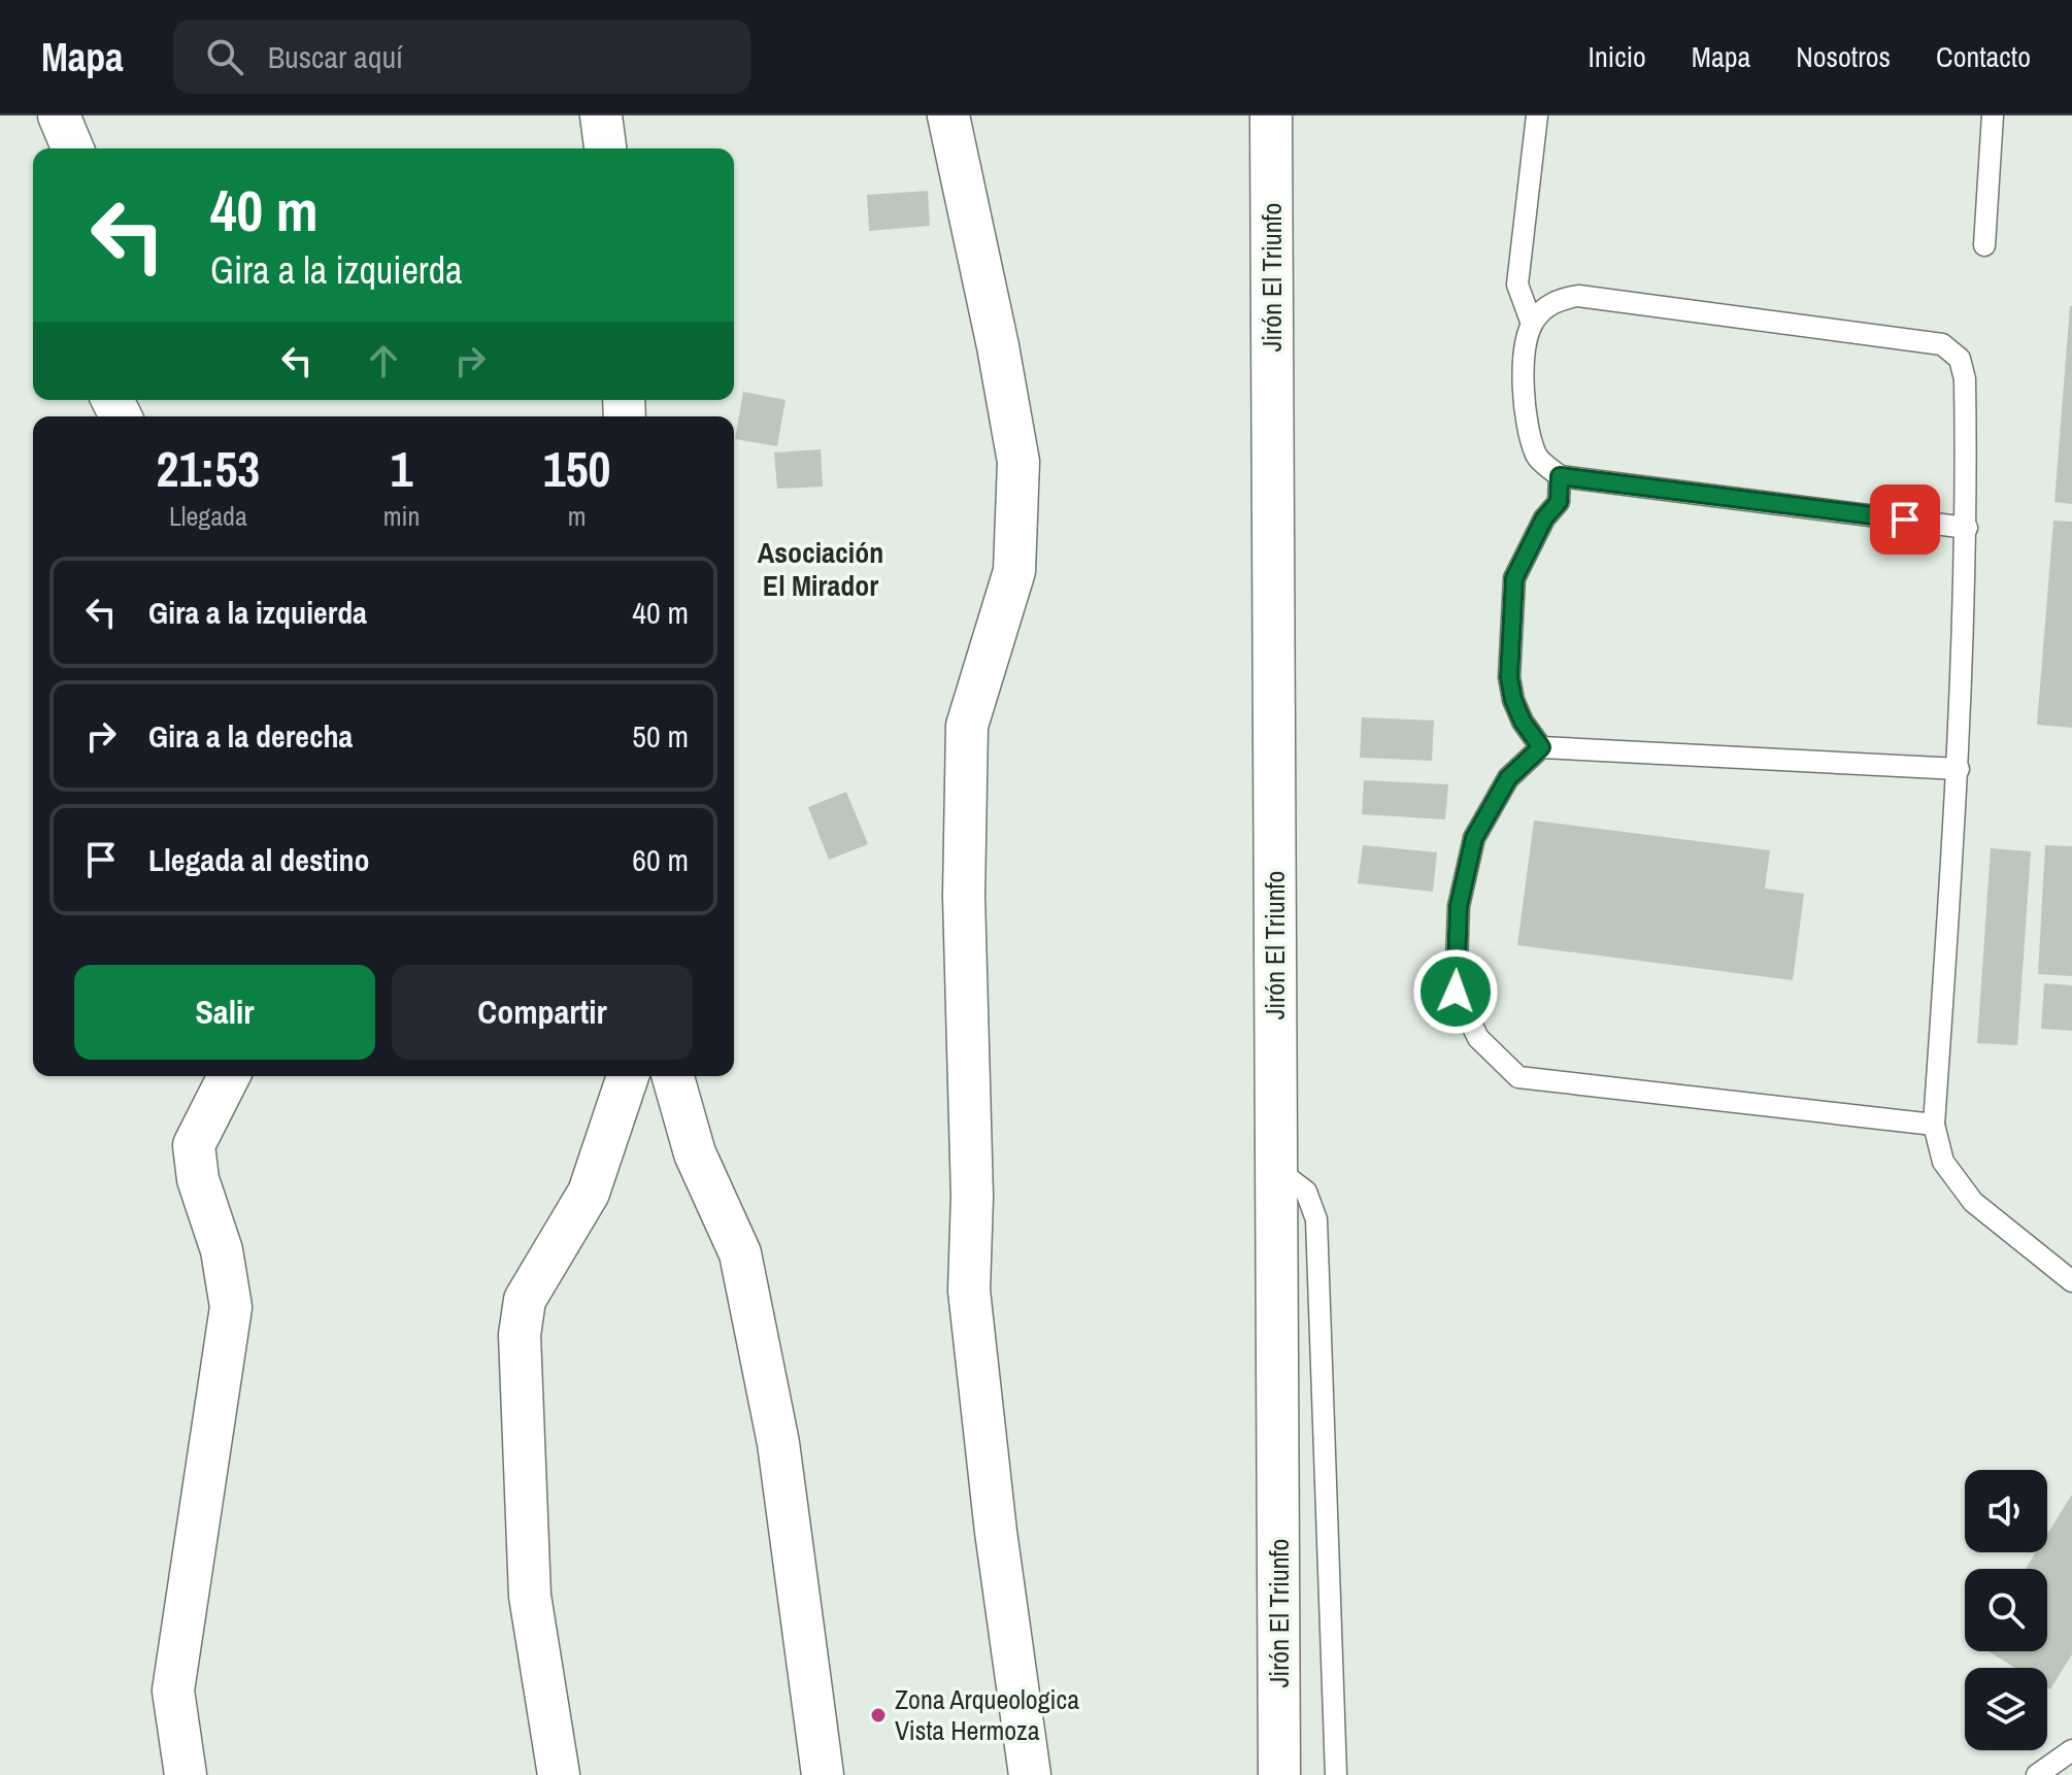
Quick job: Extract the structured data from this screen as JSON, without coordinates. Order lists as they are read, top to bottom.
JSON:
{
  "streets": {
    "street": ["Jirón El Triunfo"]
  },
  "districts": ["Asociación El Mirador"],
  "places": ["Zona Arqueologica Vista Hermoza"],
  "page": {
    "header": "Mapa",
    "search": "Buscar aquí",
    "nav": [
      "Inicio",
      "Mapa",
      "Nosotros",
      "Contacto"
    ],
    "turn": ["40 m", "Gira a la izquierda"],
    "eta": [
      "21:53",
      "Llegada",
      "1",
      "min",
      "150",
      "m"
    ],
    "list": [
      {
        "name": "Gira a la izquierda",
        "value": "40 m"
      },
      {
        "name": "Gira a la derecha",
        "value": "50 m"
      },
      {
        "name": "Llegada al destino",
        "value": "60 m"
      }
    ],
    "buttons": ["Salir", "Compartir"]
  }
}
